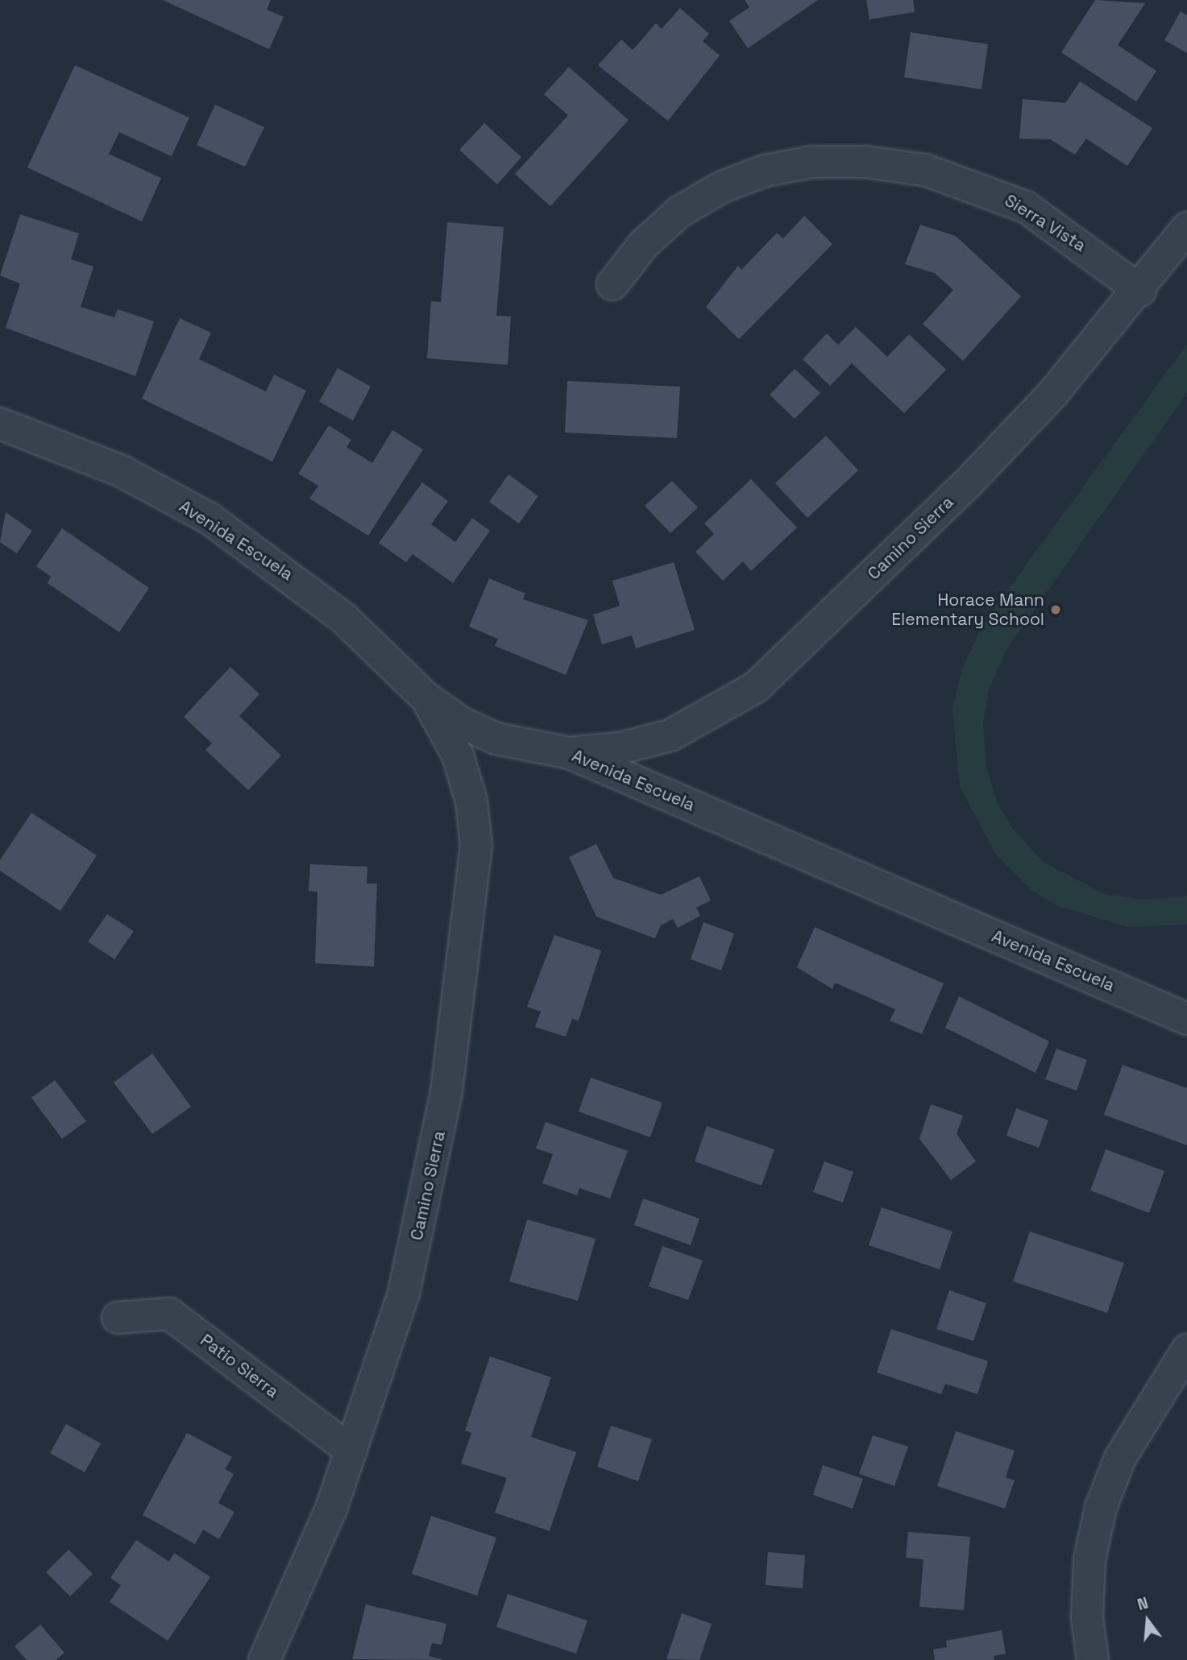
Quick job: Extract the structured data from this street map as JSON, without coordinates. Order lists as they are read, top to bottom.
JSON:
{
  "streets": {
    "street": [
      "Sierra Vista",
      "Camino Sierra",
      "Avenida Escuela",
      "Patio Sierra"
    ]
  },
  "crossings": [
    ["Sierra Vista", "Camino Sierra"],
    ["Camino Sierra", "Avenida Escuela"],
    ["Camino Sierra", "Patio Sierra"]
  ],
  "places": ["Horace Mann Elementary School"],
  "north": "top"
}
